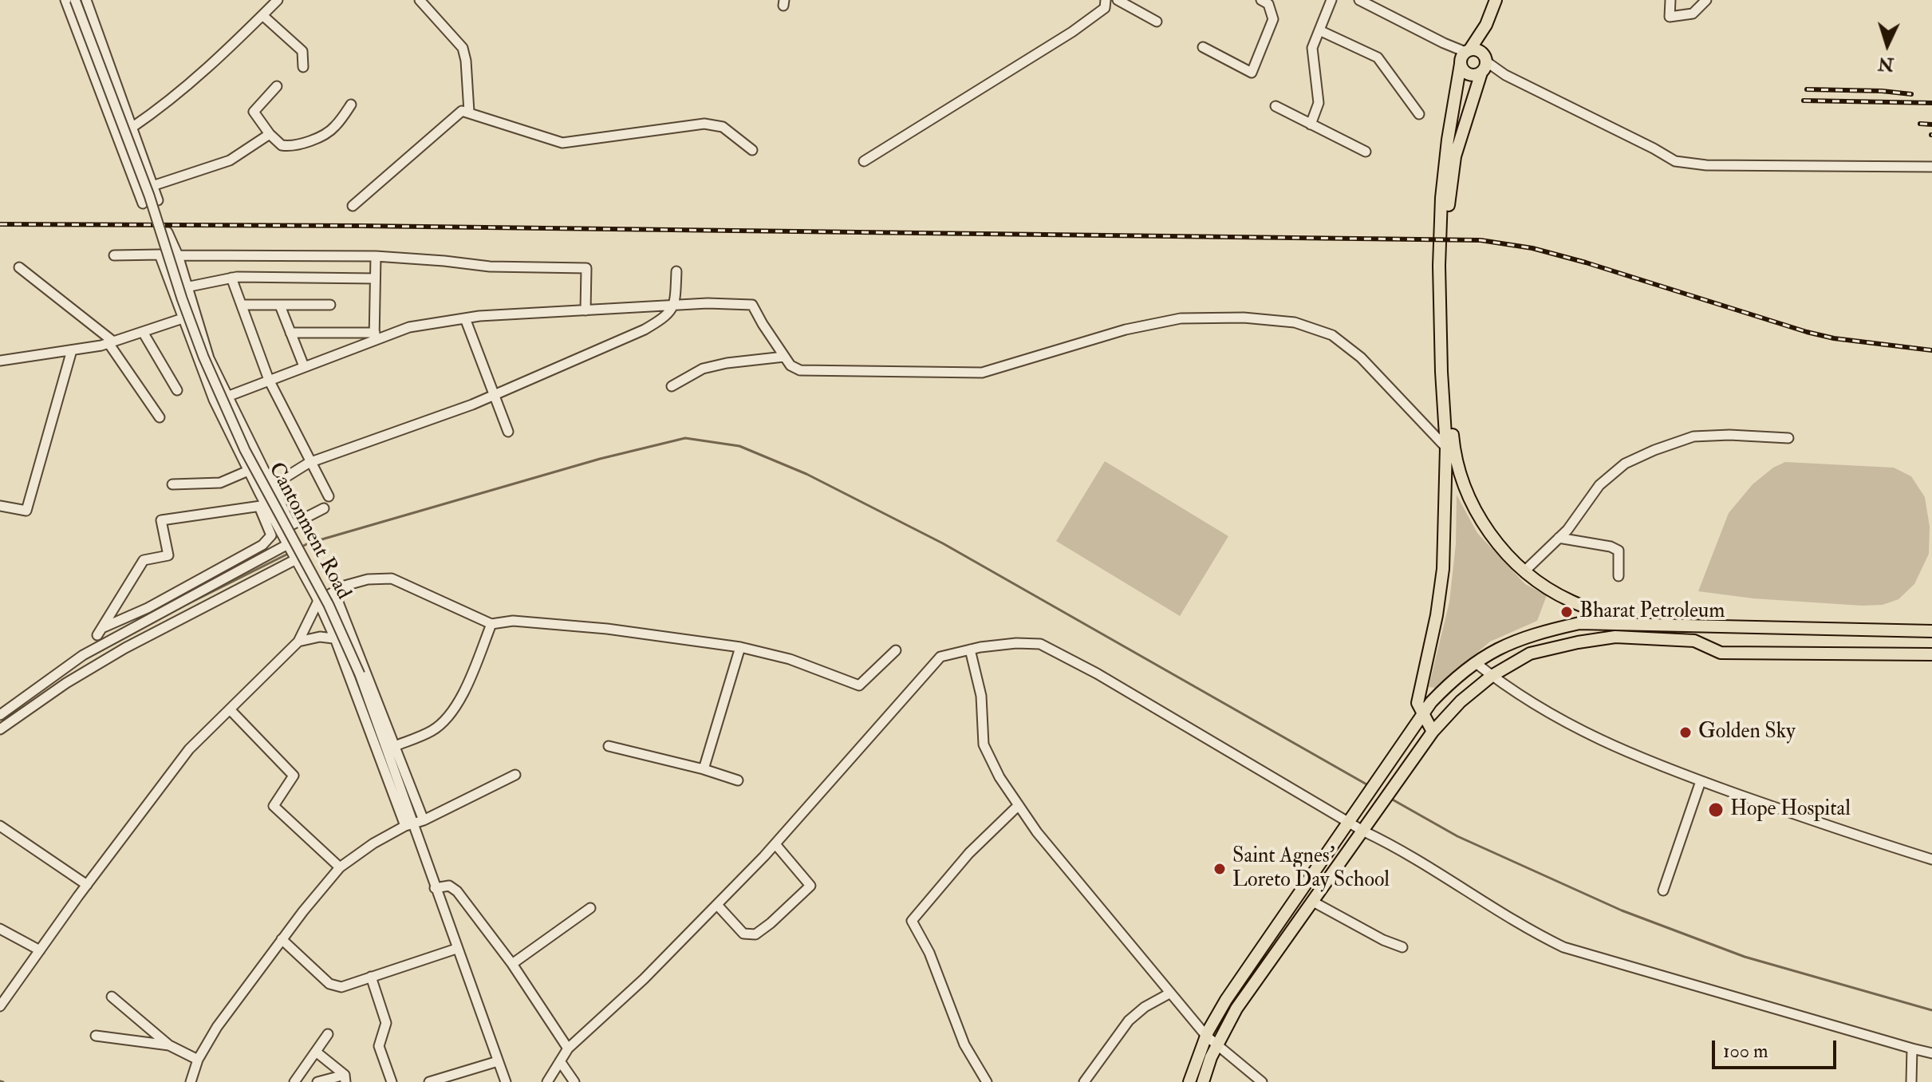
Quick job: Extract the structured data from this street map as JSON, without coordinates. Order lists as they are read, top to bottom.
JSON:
{
  "streets": {
    "street": ["Cantonment Road"]
  },
  "places": [
    "Bharat Petroleum",
    "Golden Sky",
    "Hope Hospital",
    "Saint Agnes' Loreto Day School"
  ],
  "scale_bar": "100 m",
  "north": "bottom"
}
